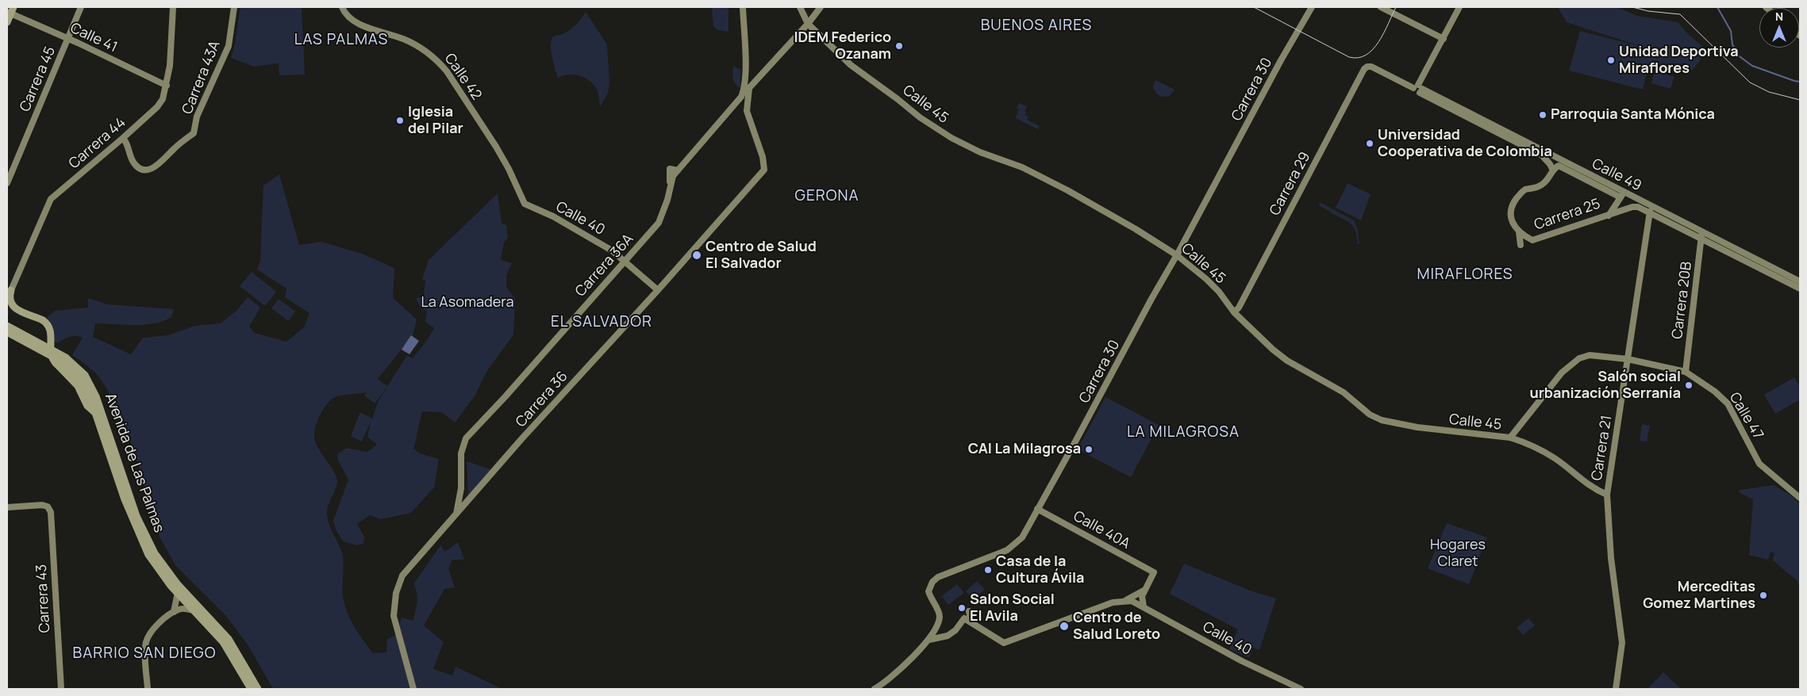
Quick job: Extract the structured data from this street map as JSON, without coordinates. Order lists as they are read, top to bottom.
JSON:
{
  "streets": {
    "main road": ["Avenida de Las Palmas"],
    "street": [
      "Calle 41",
      "Calle 42",
      "Carrera 43A",
      "Carrera 45",
      "Carrera 30",
      "Calle 45",
      "Carrera 44",
      "Calle 49",
      "Carrera 29",
      "Carrera 25",
      "Calle 40",
      "Carrera 36A",
      "Carrera 20B",
      "Carrera 36",
      "Calle 47",
      "Carrera 21",
      "Calle 40A",
      "Carrera 43"
    ]
  },
  "crossings": [
    ["Calle 41", "Carrera 45"],
    ["Calle 41", "Carrera 44"],
    ["Calle 42", "Calle 40"],
    ["Carrera 43A", "Carrera 44"],
    ["Carrera 30", "Calle 45"],
    ["Carrera 30", "Calle 40A"],
    ["Calle 45", "Carrera 29"],
    ["Calle 45", "Carrera 36"],
    ["Calle 45", "Calle 47"],
    ["Calle 45", "Carrera 21"],
    ["Calle 49", "Carrera 29"],
    ["Calle 49", "Carrera 25"],
    ["Calle 49", "Carrera 20B"],
    ["Calle 49", "Carrera 21"],
    ["Calle 40", "Carrera 36A"],
    ["Calle 40", "Carrera 36"],
    ["Carrera 36A", "Carrera 36"],
    ["Carrera 20B", "Calle 47"],
    ["Calle 47", "Carrera 21"]
  ],
  "districts": [
    "BUENOS AIRES",
    "LAS PALMAS",
    "GERONA",
    "MIRAFLORES",
    "EL SALVADOR",
    "LA MILAGROSA",
    "BARRIO SAN DIEGO"
  ],
  "parks": ["La Asomadera", "Hogares Claret"],
  "places": [
    "IDEM Federico Ozanam",
    "Unidad Deportiva Miraflores",
    "Parroquia Santa Mónica",
    "Iglesia del Pilar",
    "Universidad Cooperativa de Colombia",
    "Centro de Salud El Salvador",
    "Salón social urbanización Serranía",
    "CAI La Milagrosa",
    "Casa de la Cultura Ávila",
    "Merceditas Gomez Martines",
    "Salon Social El Avila",
    "Centro de Salud Loreto"
  ],
  "north": "top"
}
